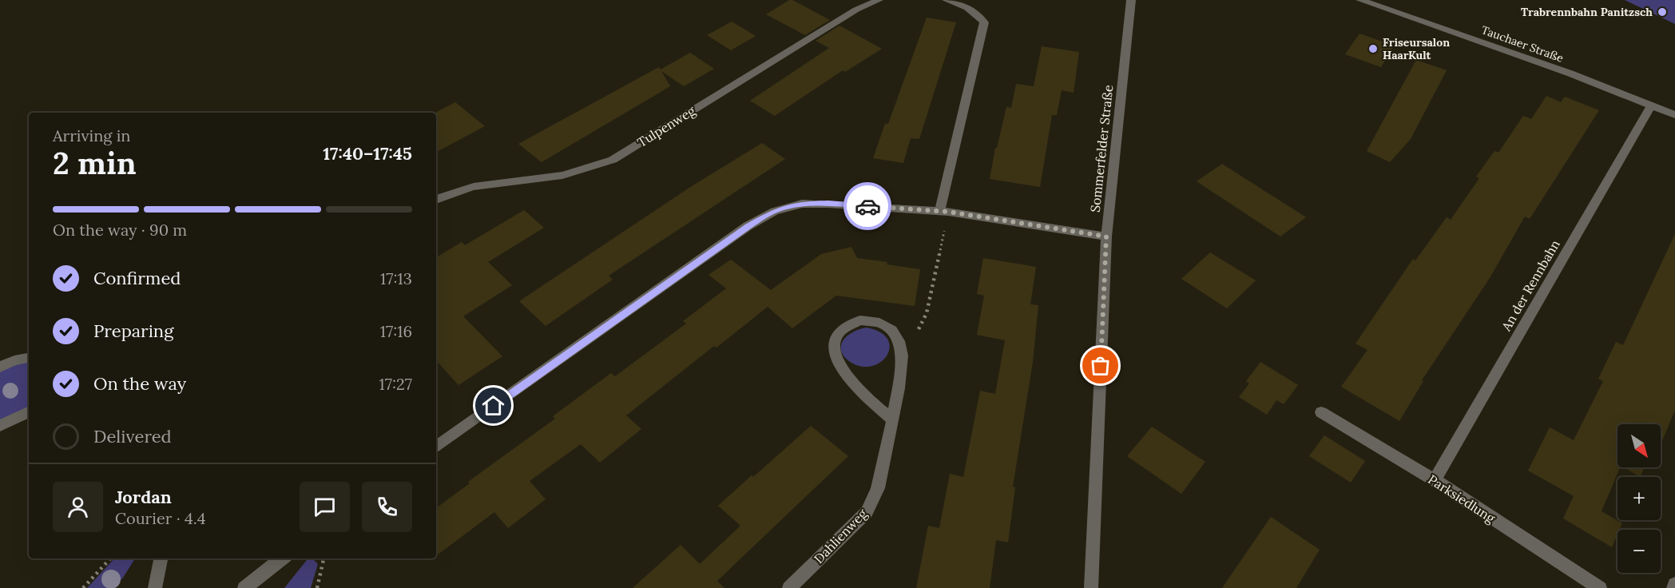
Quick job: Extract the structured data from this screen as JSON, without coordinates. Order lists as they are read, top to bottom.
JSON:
{
  "streets": {
    "street": [
      "Tauchaer Straße",
      "Tulpenweg",
      "Sommerfelder Straße",
      "An der Rennbahn",
      "Parksiedlung",
      "Dahlienweg"
    ]
  },
  "crossings": [
    ["Tauchaer Straße", "An der Rennbahn"],
    ["An der Rennbahn", "Parksiedlung"]
  ],
  "places": ["Trabrennbahn Panitzsch", "Friseursalon HaarKult"],
  "north": "bottom right",
  "page": {
    "heading": ["2 min", "Arriving in", "17:40–17:45"],
    "panel": ["Jordan", "Courier · 4.4"],
    "bar": "On the way · 90 m",
    "list": [
      ["Confirmed", "17:13"],
      ["Preparing", "17:16"],
      ["On the way", "17:27"],
      "Delivered"
    ],
    "map_buttons": ["+", "−"]
  }
}
